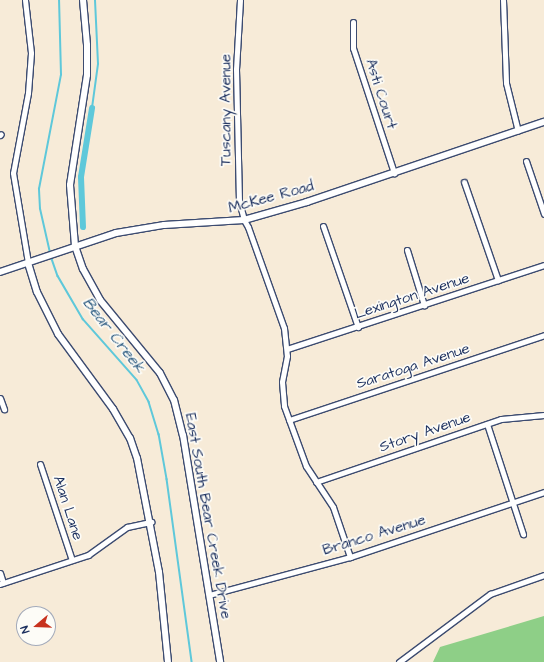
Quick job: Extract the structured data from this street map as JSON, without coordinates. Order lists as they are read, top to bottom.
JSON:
{
  "streets": {
    "street": [
      "Asti Court",
      "Tuscany Avenue",
      "McKee Road",
      "Lexington Avenue",
      "Saratoga Avenue",
      "Story Avenue",
      "Alan Lane",
      "East South Bear Creek Drive",
      "Branco Avenue"
    ]
  },
  "crossings": [
    ["Asti Court", "McKee Road"],
    ["Tuscany Avenue", "McKee Road"],
    ["Tuscany Avenue", "Lexington Avenue"],
    ["Tuscany Avenue", "Saratoga Avenue"],
    ["Tuscany Avenue", "Story Avenue"],
    ["Tuscany Avenue", "Branco Avenue"],
    ["McKee Road", "East South Bear Creek Drive"],
    ["East South Bear Creek Drive", "Branco Avenue"]
  ],
  "water": ["Bear Creek"],
  "north": "left"
}
